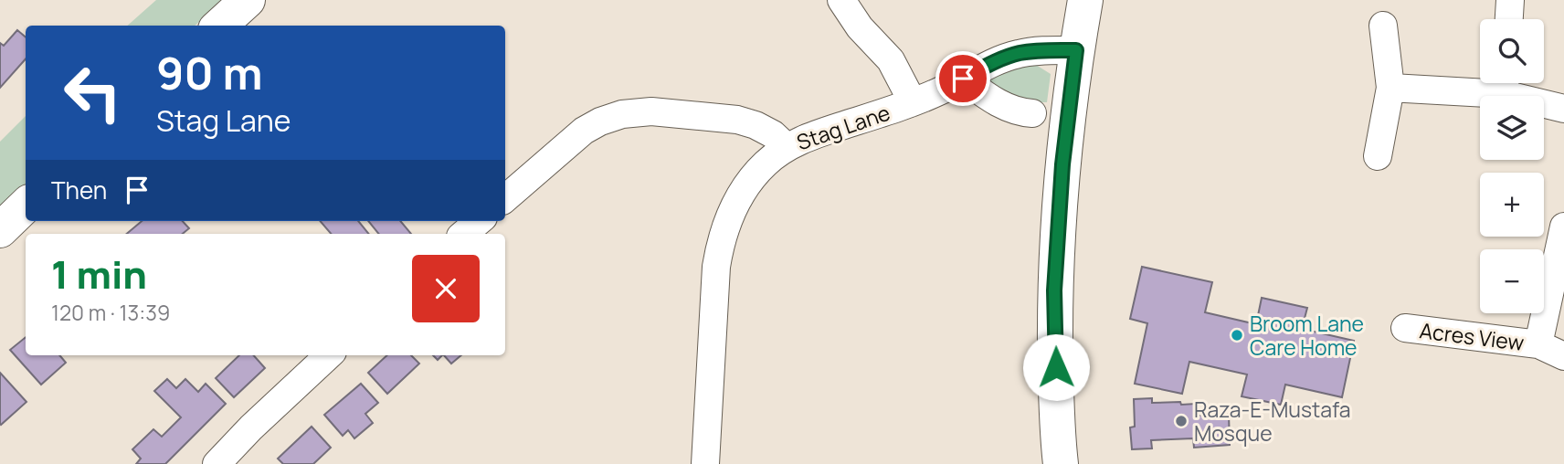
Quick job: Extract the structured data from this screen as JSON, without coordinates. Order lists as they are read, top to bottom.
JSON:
{
  "streets": {
    "street": ["Stag Lane", "Acres View"]
  },
  "places": ["Broom Lane Care Home", "Raza-E-Mustafa Mosque"],
  "page": {
    "map_buttons": ["+", "−"],
    "turn": ["90 m", "Stag Lane"],
    "then": "Then",
    "heading": ["1 min", "120 m · 13:39"]
  }
}
